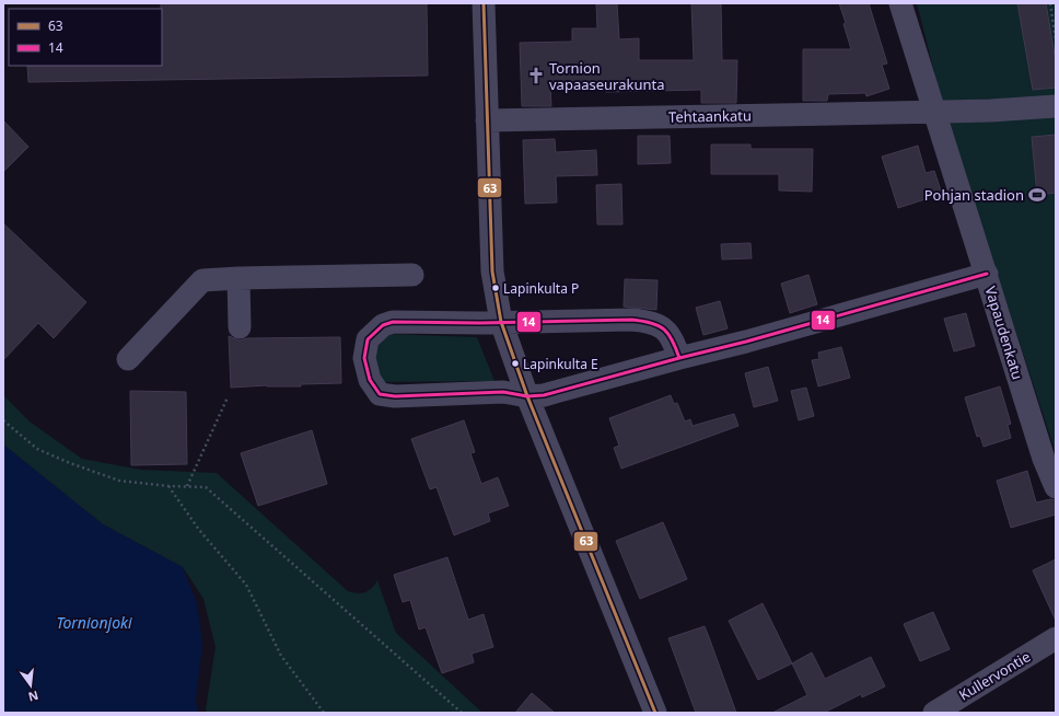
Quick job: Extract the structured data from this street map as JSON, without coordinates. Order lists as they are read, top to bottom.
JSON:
{
  "streets": {
    "street": ["Tehtaankatu", "Vapaudenkatu", "Kullervontie"]
  },
  "crossings": [
    ["Tehtaankatu", "Vapaudenkatu"]
  ],
  "water": ["Tornionjoki"],
  "places": {
    "church": ["Tornion vapaaseurakunta"],
    "sports": ["Pohjan stadion"],
    "other": ["Lapinkulta P", "Lapinkulta E"]
  },
  "lines": ["transit line 63", "transit line 14"],
  "legend": ["63", "14"],
  "north": "bottom"
}
